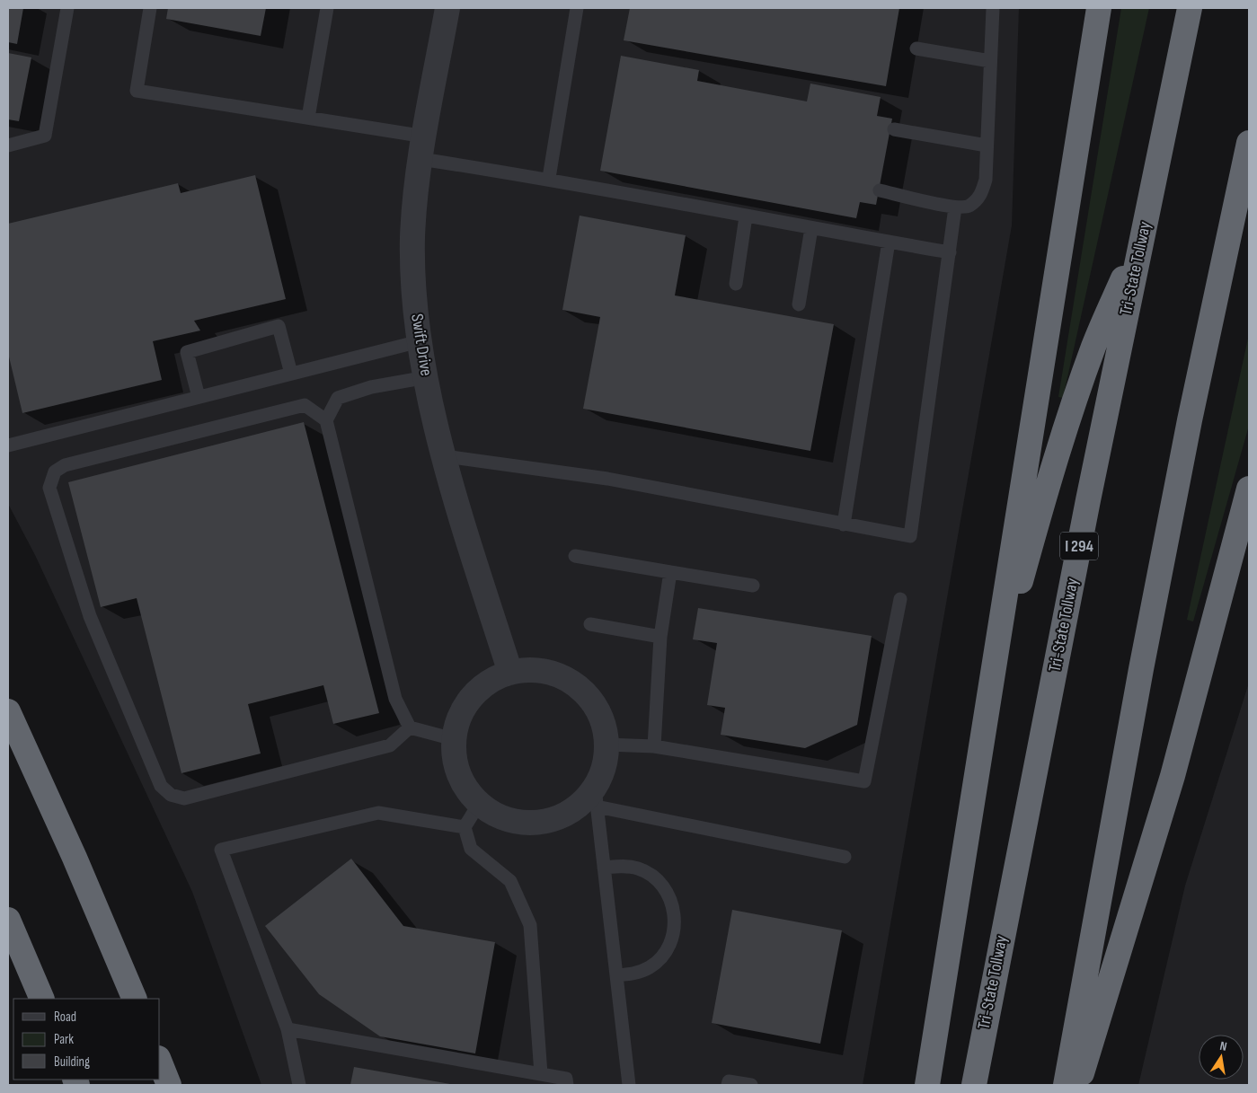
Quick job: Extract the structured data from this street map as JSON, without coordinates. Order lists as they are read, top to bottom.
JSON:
{
  "streets": {
    "highway": ["Tri-State Tollway", "I 294"],
    "street": ["Swift Drive"]
  },
  "legend": ["Road", "Park", "Building"],
  "north": "top"
}
